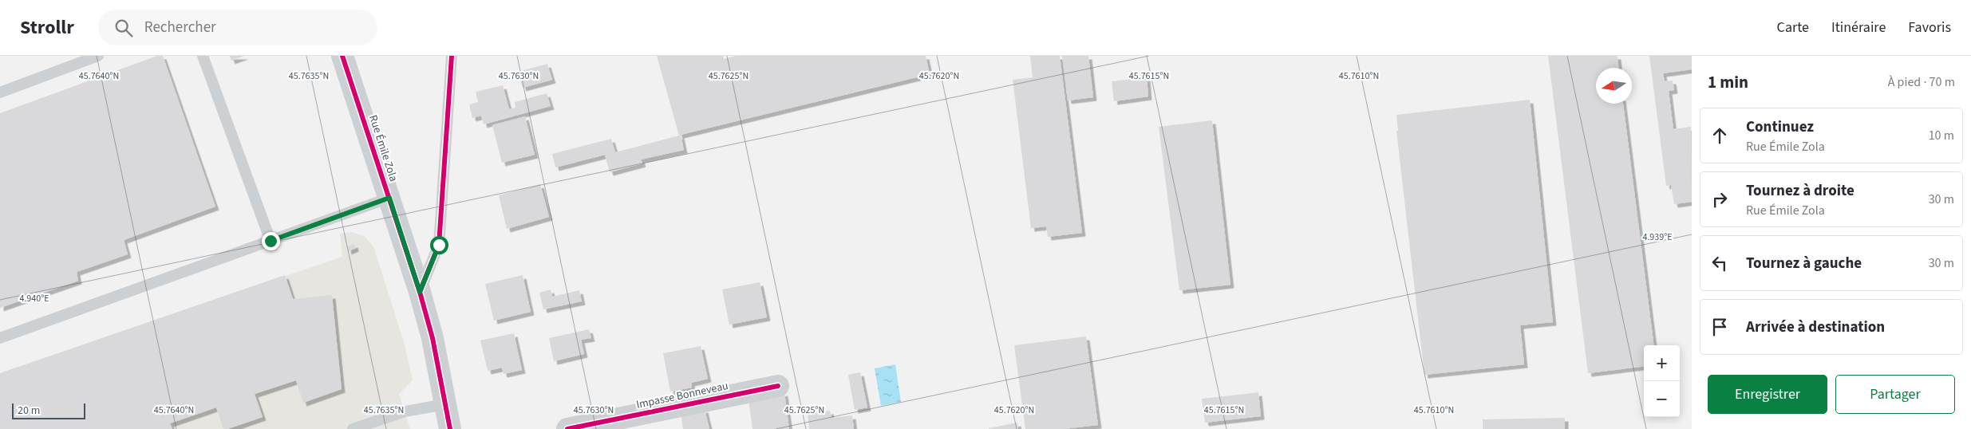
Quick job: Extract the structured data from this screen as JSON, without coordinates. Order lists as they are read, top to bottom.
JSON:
{
  "streets": {
    "street": ["Rue Émile Zola", "Impasse Bonneveau"]
  },
  "scale_bar": "20 m",
  "north": "left",
  "page": {
    "header": "Strollr",
    "search": "Rechercher",
    "nav": ["Carte", "Itinéraire", "Favoris"],
    "heading": ["1 min", "À pied · 70 m"],
    "list": [
      ["Continuez", "Rue Émile Zola", "10 m"],
      ["Tournez à droite", "Rue Émile Zola", "30 m"],
      ["Tournez à gauche", "30 m"],
      "Arrivée à destination"
    ],
    "map_buttons": ["+", "−"],
    "buttons": ["Enregistrer", "Partager"],
    "scale": "20 m"
  },
  "coordinates": [
    "45.7640°N",
    "45.7635°N",
    "45.7630°N",
    "45.7625°N",
    "45.7620°N",
    "45.7615°N",
    "45.7610°N",
    "4.939°E",
    "4.940°E"
  ]
}
